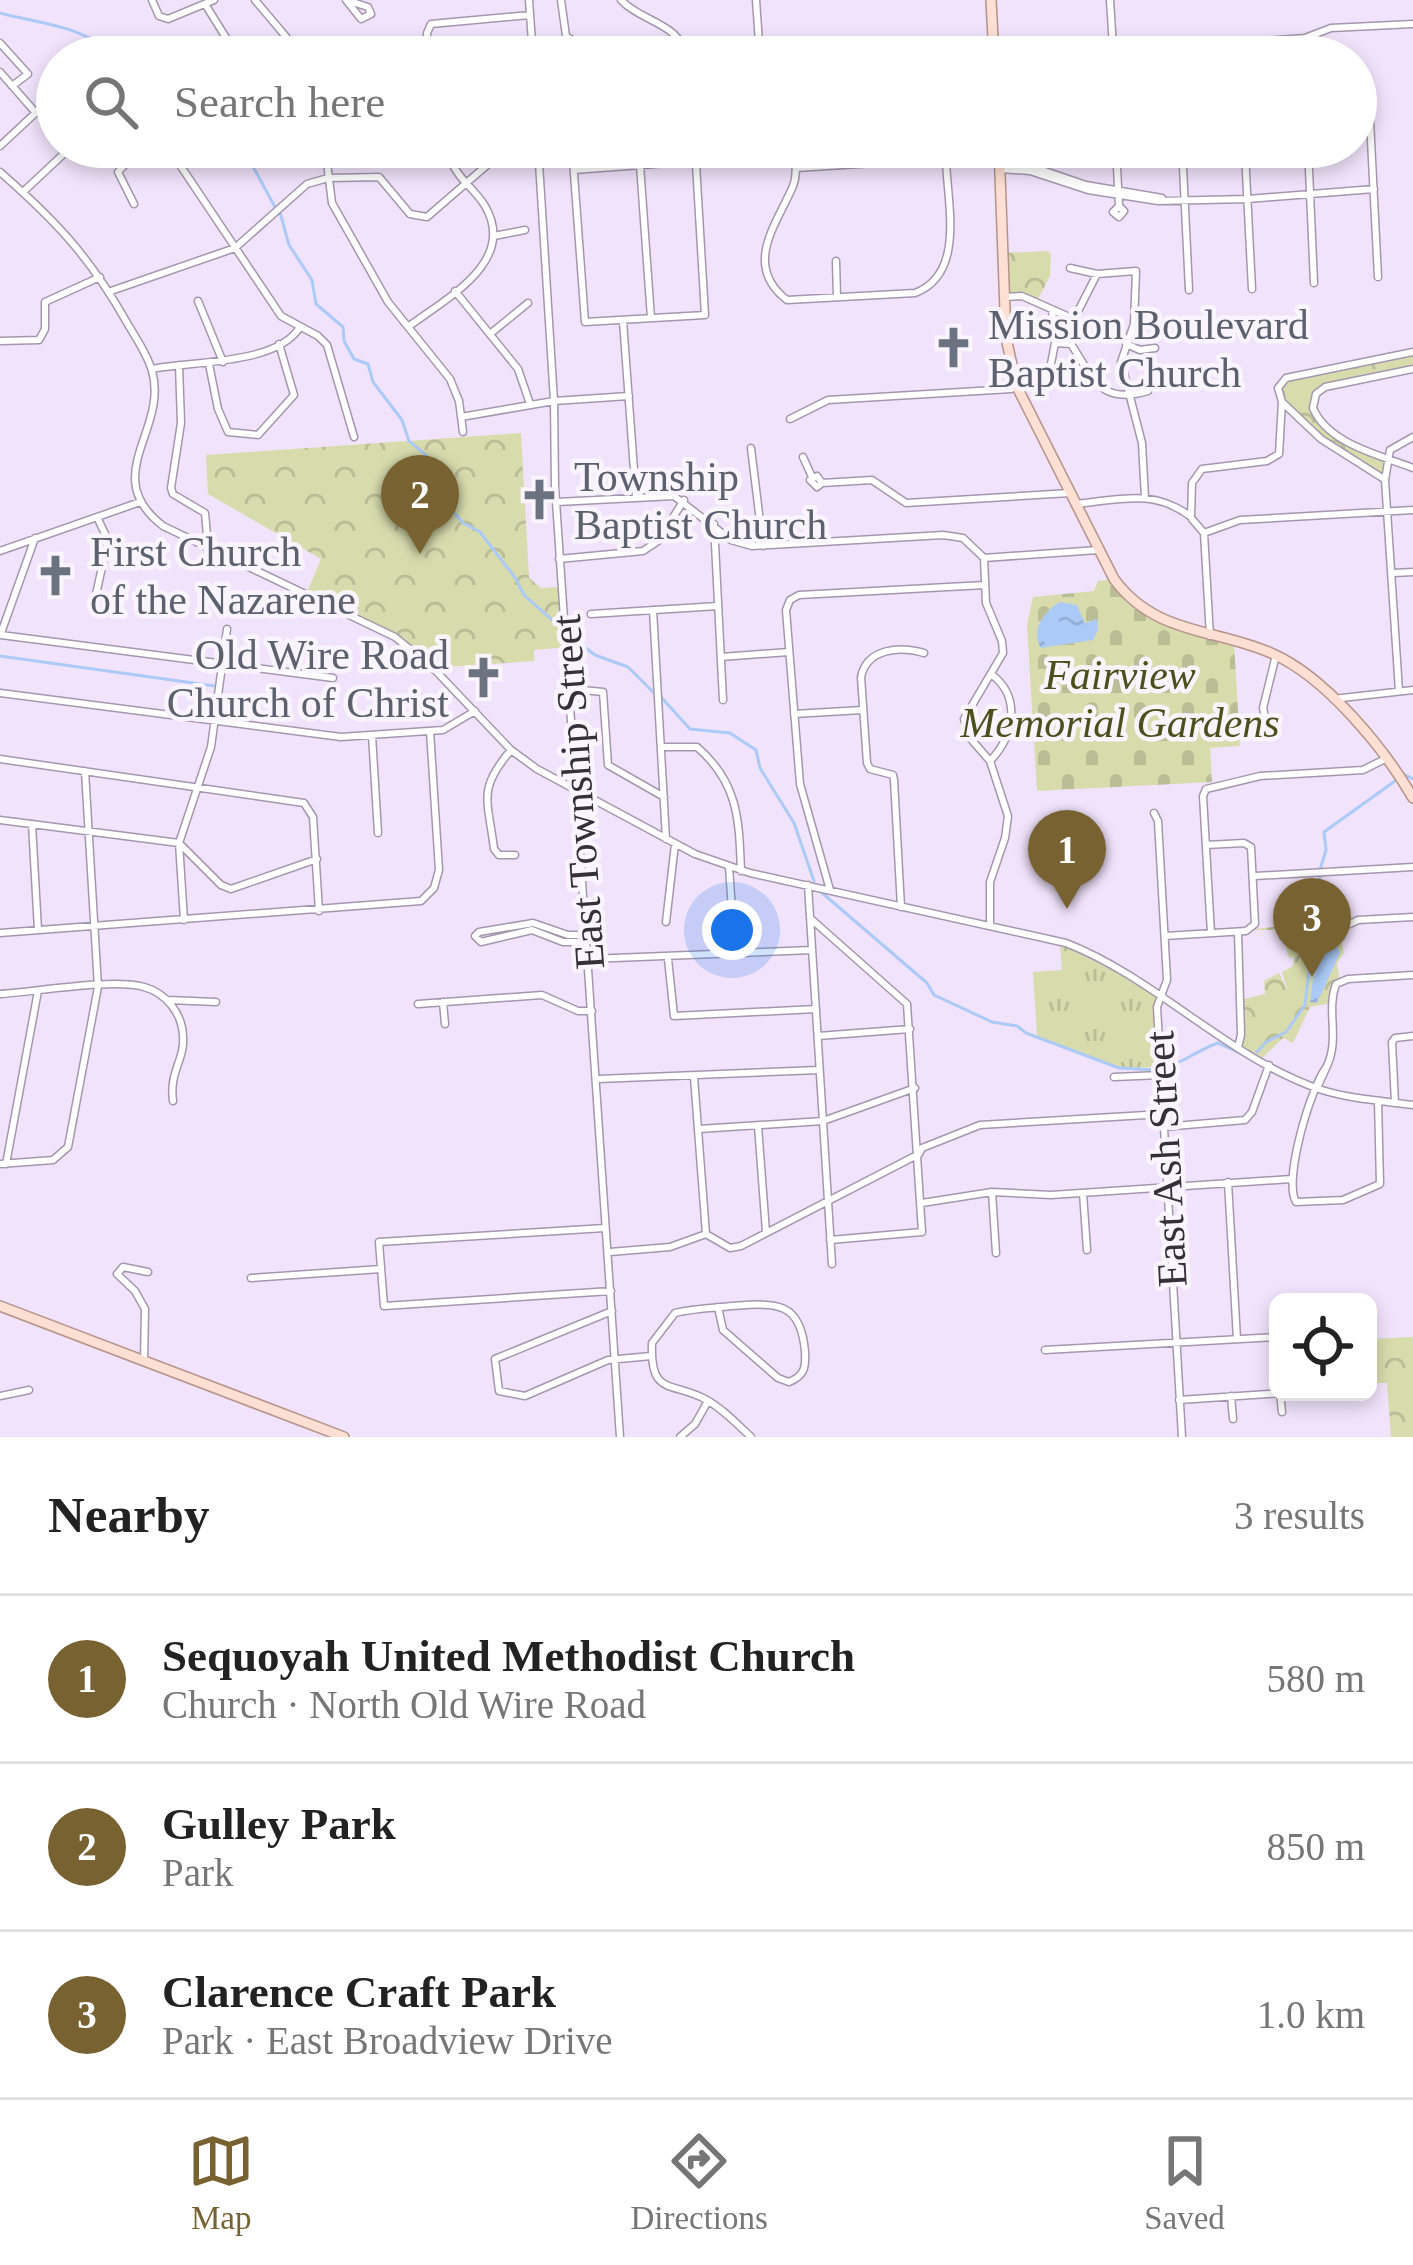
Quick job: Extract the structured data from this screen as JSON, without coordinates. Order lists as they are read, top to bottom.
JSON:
{
  "streets": {
    "street": ["East Township Street", "East Ash Street"]
  },
  "parks": ["Fairview Memorial Gardens"],
  "places": {
    "church": [
      "Mission Boulevard Baptist Church",
      "Township Baptist Church",
      "First Church of the Nazarene",
      "Old Wire Road Church of Christ"
    ]
  },
  "page": {
    "search": "Search here",
    "pins": ["2", "1", "3"],
    "heading": ["Nearby", "3 results"],
    "list": [
      {
        "mark": "1",
        "name": "Sequoyah United Methodist Church",
        "note": "Church · North Old Wire Road",
        "value": "580 m"
      },
      {
        "mark": "2",
        "name": "Gulley Park",
        "note": "Park",
        "value": "850 m"
      },
      {
        "mark": "3",
        "name": "Clarence Craft Park",
        "note": "Park · East Broadview Drive",
        "value": "1.0 km"
      }
    ],
    "nav": ["Map", "Directions", "Saved"]
  }
}
